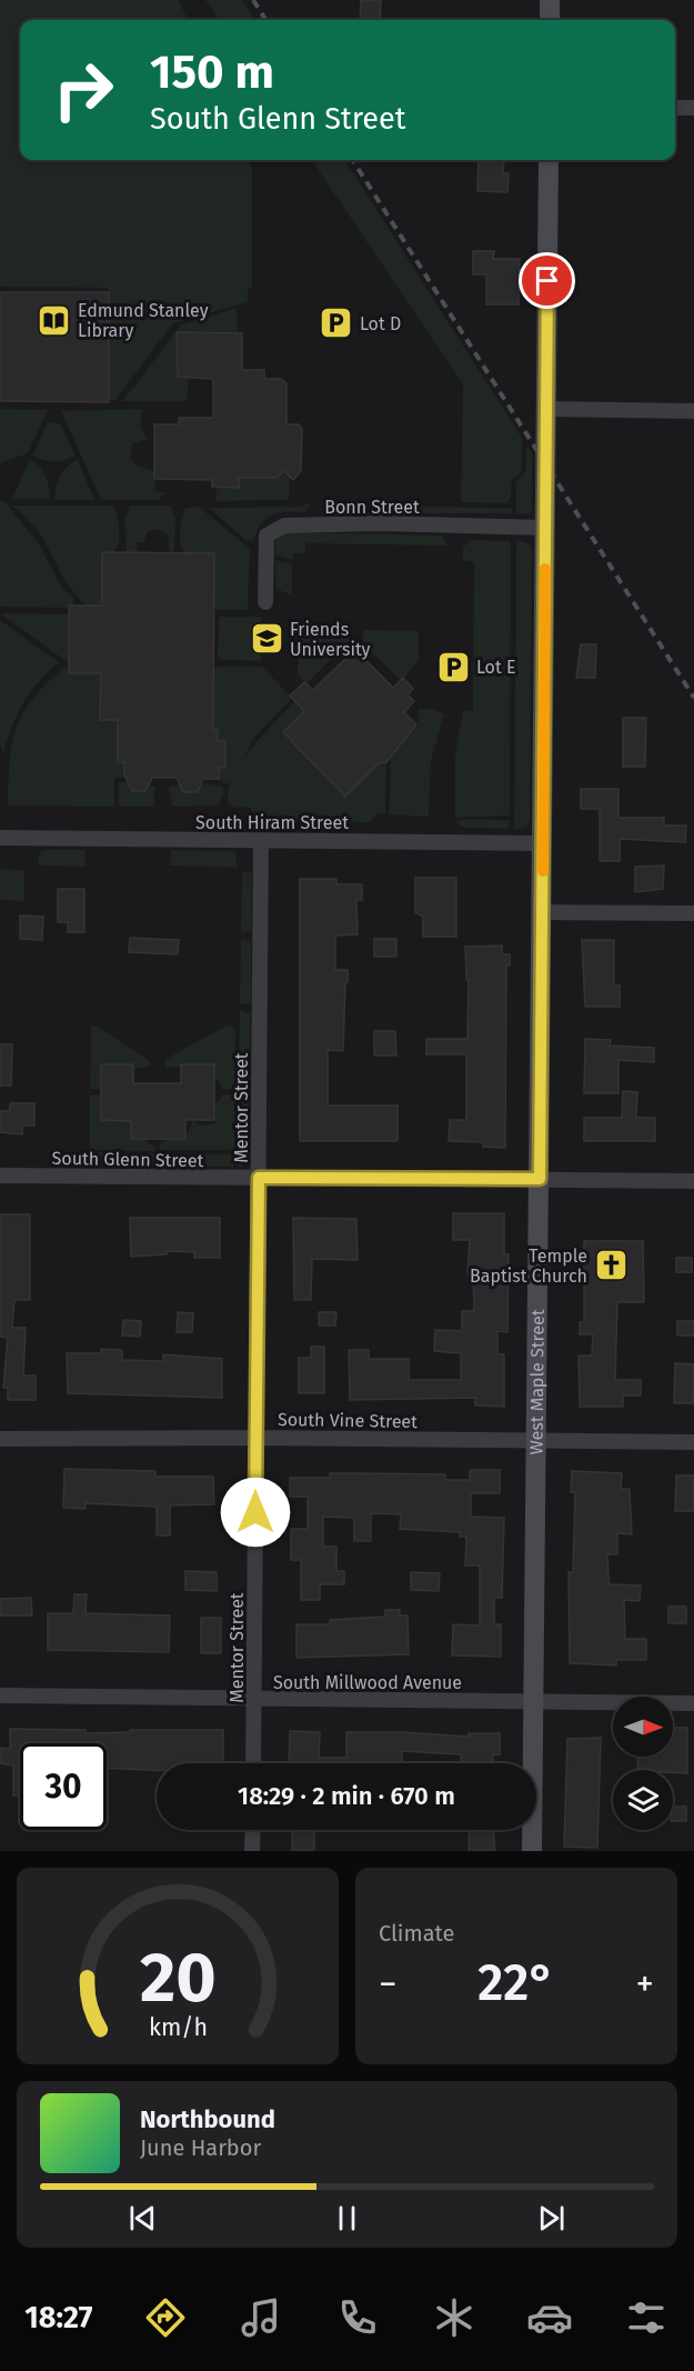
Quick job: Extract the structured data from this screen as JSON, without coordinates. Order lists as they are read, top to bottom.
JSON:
{
  "streets": {
    "street": [
      "Bonn Street",
      "South Hiram Street",
      "Mentor Street",
      "South Glenn Street",
      "West Maple Street",
      "South Vine Street",
      "South Millwood Avenue"
    ]
  },
  "crossings": [
    ["Bonn Street", "West Maple Street"],
    ["South Hiram Street", "Mentor Street"],
    ["South Hiram Street", "West Maple Street"],
    ["Mentor Street", "South Glenn Street"],
    ["Mentor Street", "South Vine Street"],
    ["Mentor Street", "South Millwood Avenue"],
    ["South Glenn Street", "West Maple Street"],
    ["West Maple Street", "South Vine Street"],
    ["West Maple Street", "South Millwood Avenue"]
  ],
  "places": {
    "library": ["Edmund Stanley Library"],
    "parking": ["Lot D", "Lot E"],
    "school or university": ["Friends University"],
    "church": ["Temple Baptist Church"]
  },
  "north": "right",
  "page": {
    "turn": ["150 m", "South Glenn Street"],
    "limit": "30",
    "trip": "18:29 · 2 min · 670 m",
    "tile": "Climate",
    "heat": ["−", "22°", "+"],
    "song": ["Northbound", "June Harbor"],
    "tabs": "18:27",
    "gauge": ["20", "km/h"]
  }
}
